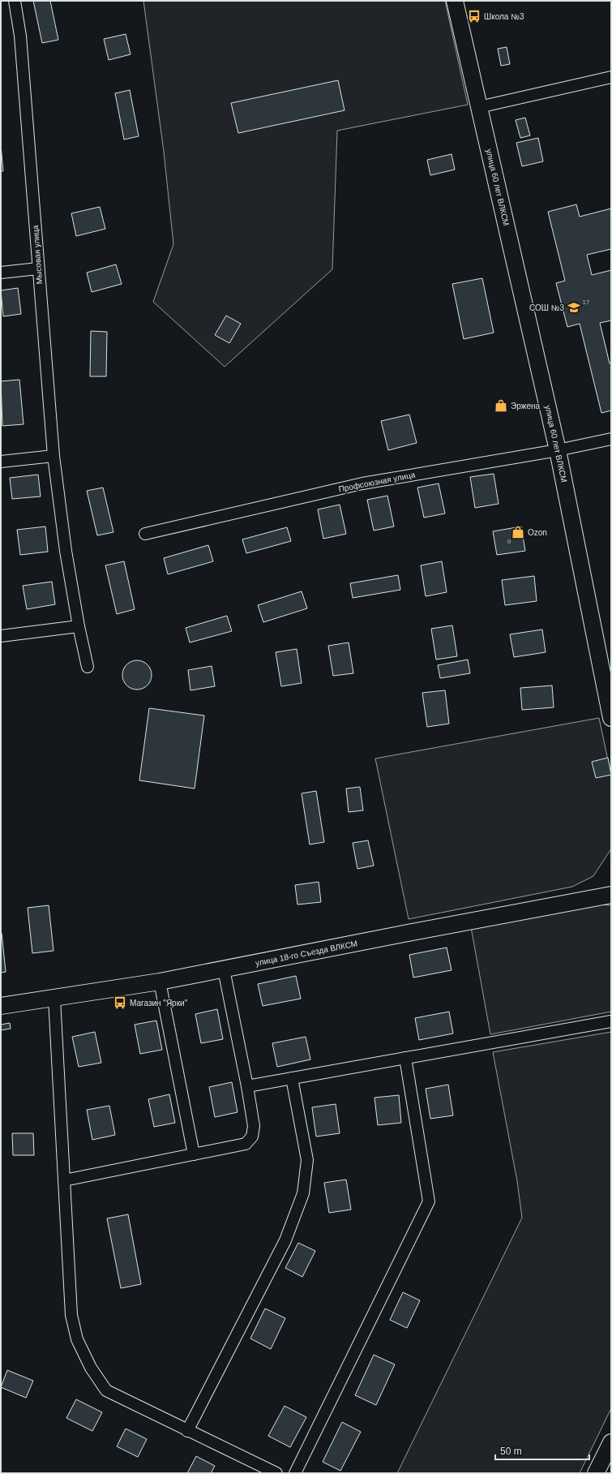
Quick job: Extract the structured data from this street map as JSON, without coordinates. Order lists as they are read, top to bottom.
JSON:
{
  "streets": {
    "street": [
      "улица 60 лет ВЛКСМ",
      "Мысовая улица",
      "Профсоюзная улица",
      "улица 18-го Съезда ВЛКСМ"
    ]
  },
  "crossings": [
    ["улица 60 лет ВЛКСМ", "Профсоюзная улица"]
  ],
  "places": {
    "bus stop": ["Школа №3", "Магазин \"Ярки\""],
    "school or university": ["СОШ №3"],
    "shop": ["Эржена", "Ozon"]
  },
  "house_numbers": ["17", "9"],
  "scale_bar": "50 m"
}
